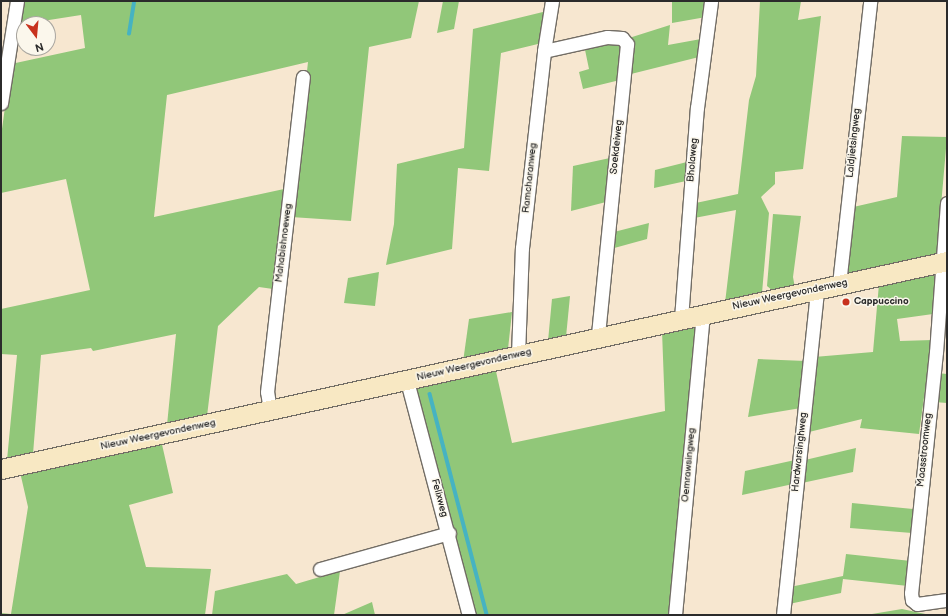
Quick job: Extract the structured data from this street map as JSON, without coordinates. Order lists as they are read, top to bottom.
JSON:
{
  "streets": {
    "street": [
      "Laldjietsingweg",
      "Soekdeiweg",
      "Bholaweg",
      "Ramcharanweg",
      "Mahabishnoeweg",
      "Nieuw Weergevondenweg",
      "Maasstroomweg",
      "Hardwarsinghweg",
      "Oemrawsingweg",
      "Felixweg"
    ]
  },
  "crossings": [
    ["Laldjietsingweg", "Nieuw Weergevondenweg"],
    ["Soekdeiweg", "Ramcharanweg"],
    ["Soekdeiweg", "Nieuw Weergevondenweg"],
    ["Bholaweg", "Nieuw Weergevondenweg"],
    ["Ramcharanweg", "Nieuw Weergevondenweg"],
    ["Mahabishnoeweg", "Nieuw Weergevondenweg"],
    ["Nieuw Weergevondenweg", "Maasstroomweg"],
    ["Nieuw Weergevondenweg", "Hardwarsinghweg"],
    ["Nieuw Weergevondenweg", "Oemrawsingweg"],
    ["Nieuw Weergevondenweg", "Felixweg"]
  ],
  "places": ["Cappuccino"],
  "north": "bottom"
}
